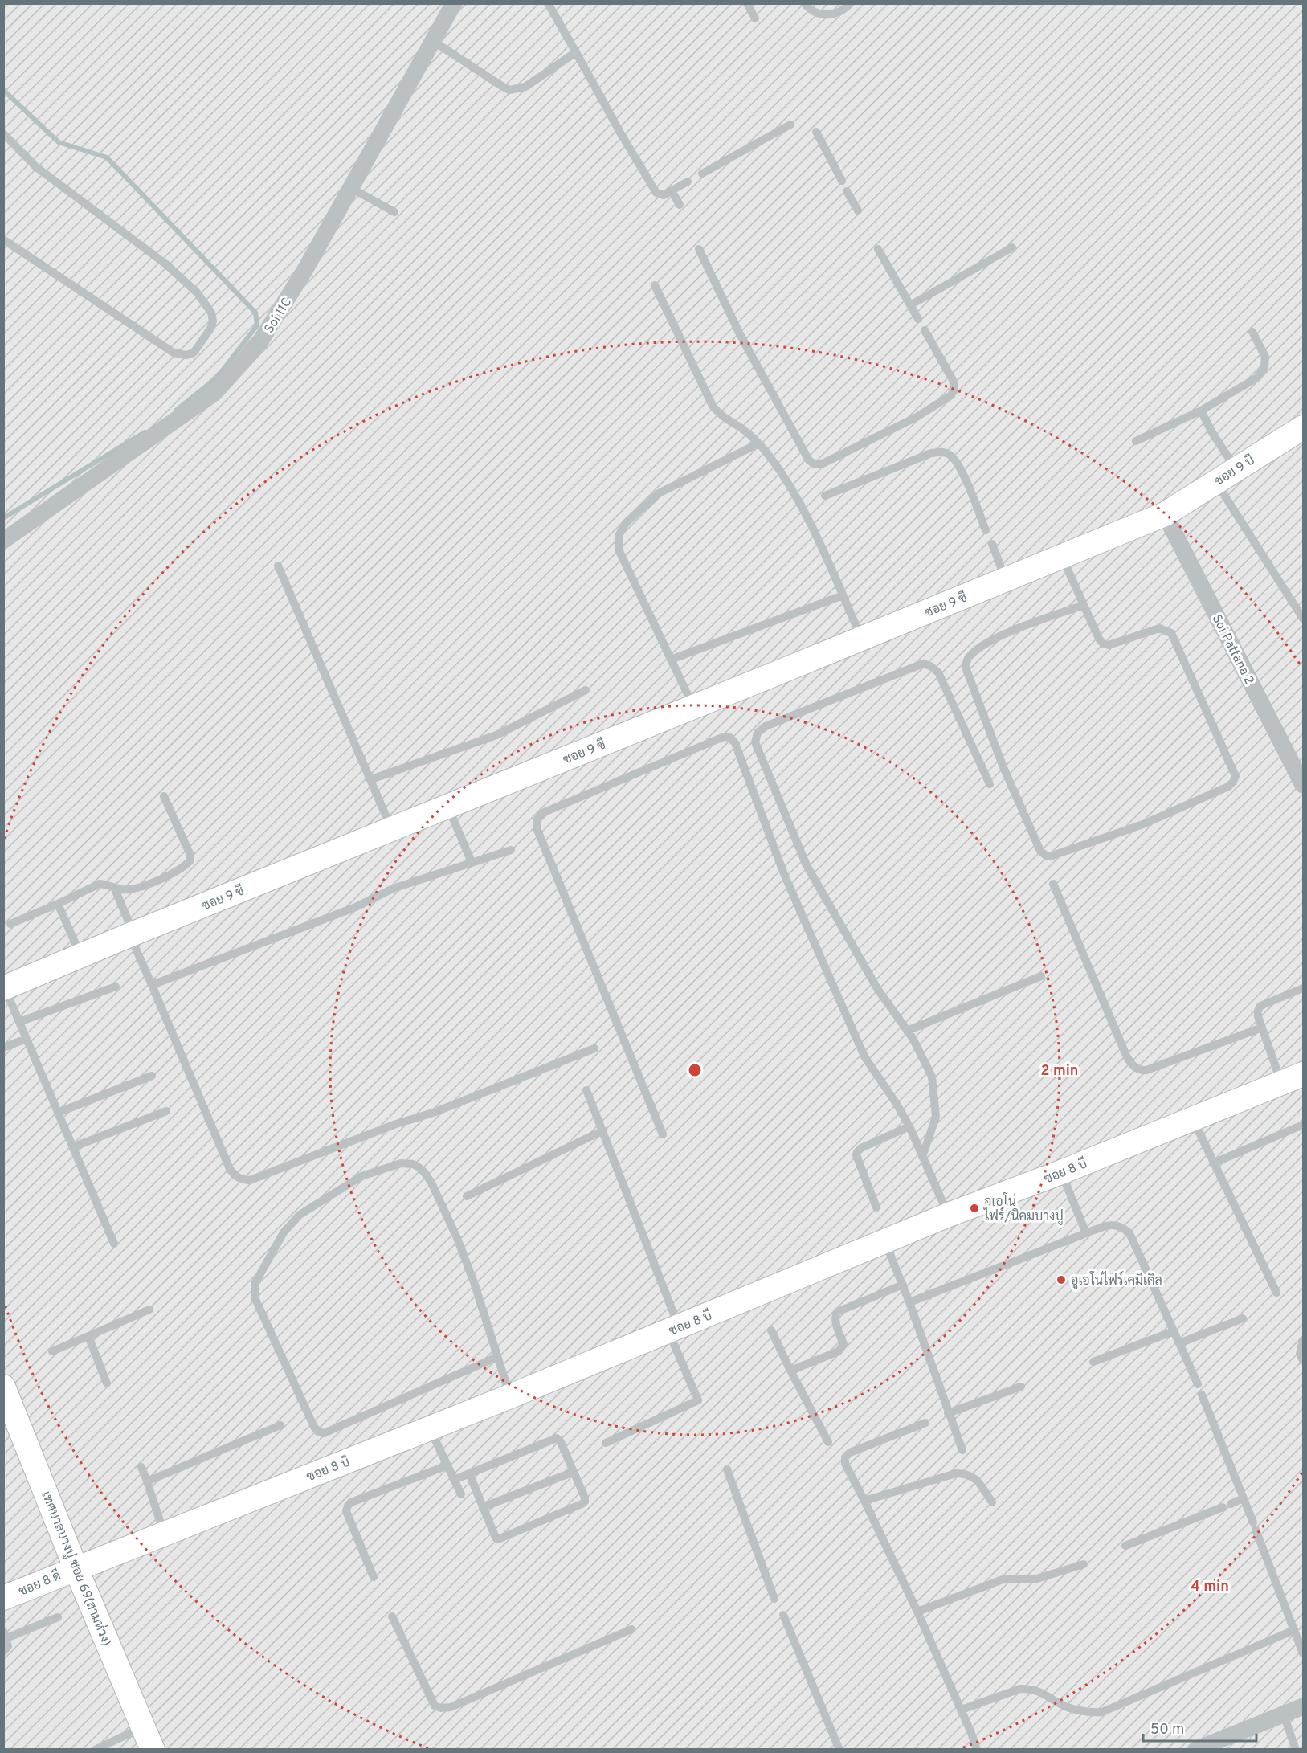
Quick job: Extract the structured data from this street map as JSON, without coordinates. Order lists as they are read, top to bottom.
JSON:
{
  "streets": {
    "street": [
      "Soi 11C",
      "ซอย 9 บี",
      "ซอย 9 ซี",
      "Soi Pattana 2",
      "ซอย 8 บี",
      "เทศบาลบางปู ซอย 69(สามห่วง)",
      "ซอย 8 ดี"
    ]
  },
  "crossings": [
    ["ซอย 9 บี", "ซอย 9 ซี"],
    ["ซอย 9 บี", "Soi Pattana 2"],
    ["ซอย 9 ซี", "Soi Pattana 2"],
    ["ซอย 8 บี", "เทศบาลบางปู ซอย 69(สามห่วง)"],
    ["ซอย 8 บี", "ซอย 8 ดี"],
    ["เทศบาลบางปู ซอย 69(สามห่วง)", "ซอย 8 ดี"]
  ],
  "places": ["อูเอโน่ ไฟร์/นิคมบางปู", "อูเอโน่ไฟร์เคมิเคิล"],
  "scale_bar": "50 m",
  "rings": ["2 min", "4 min"]
}
